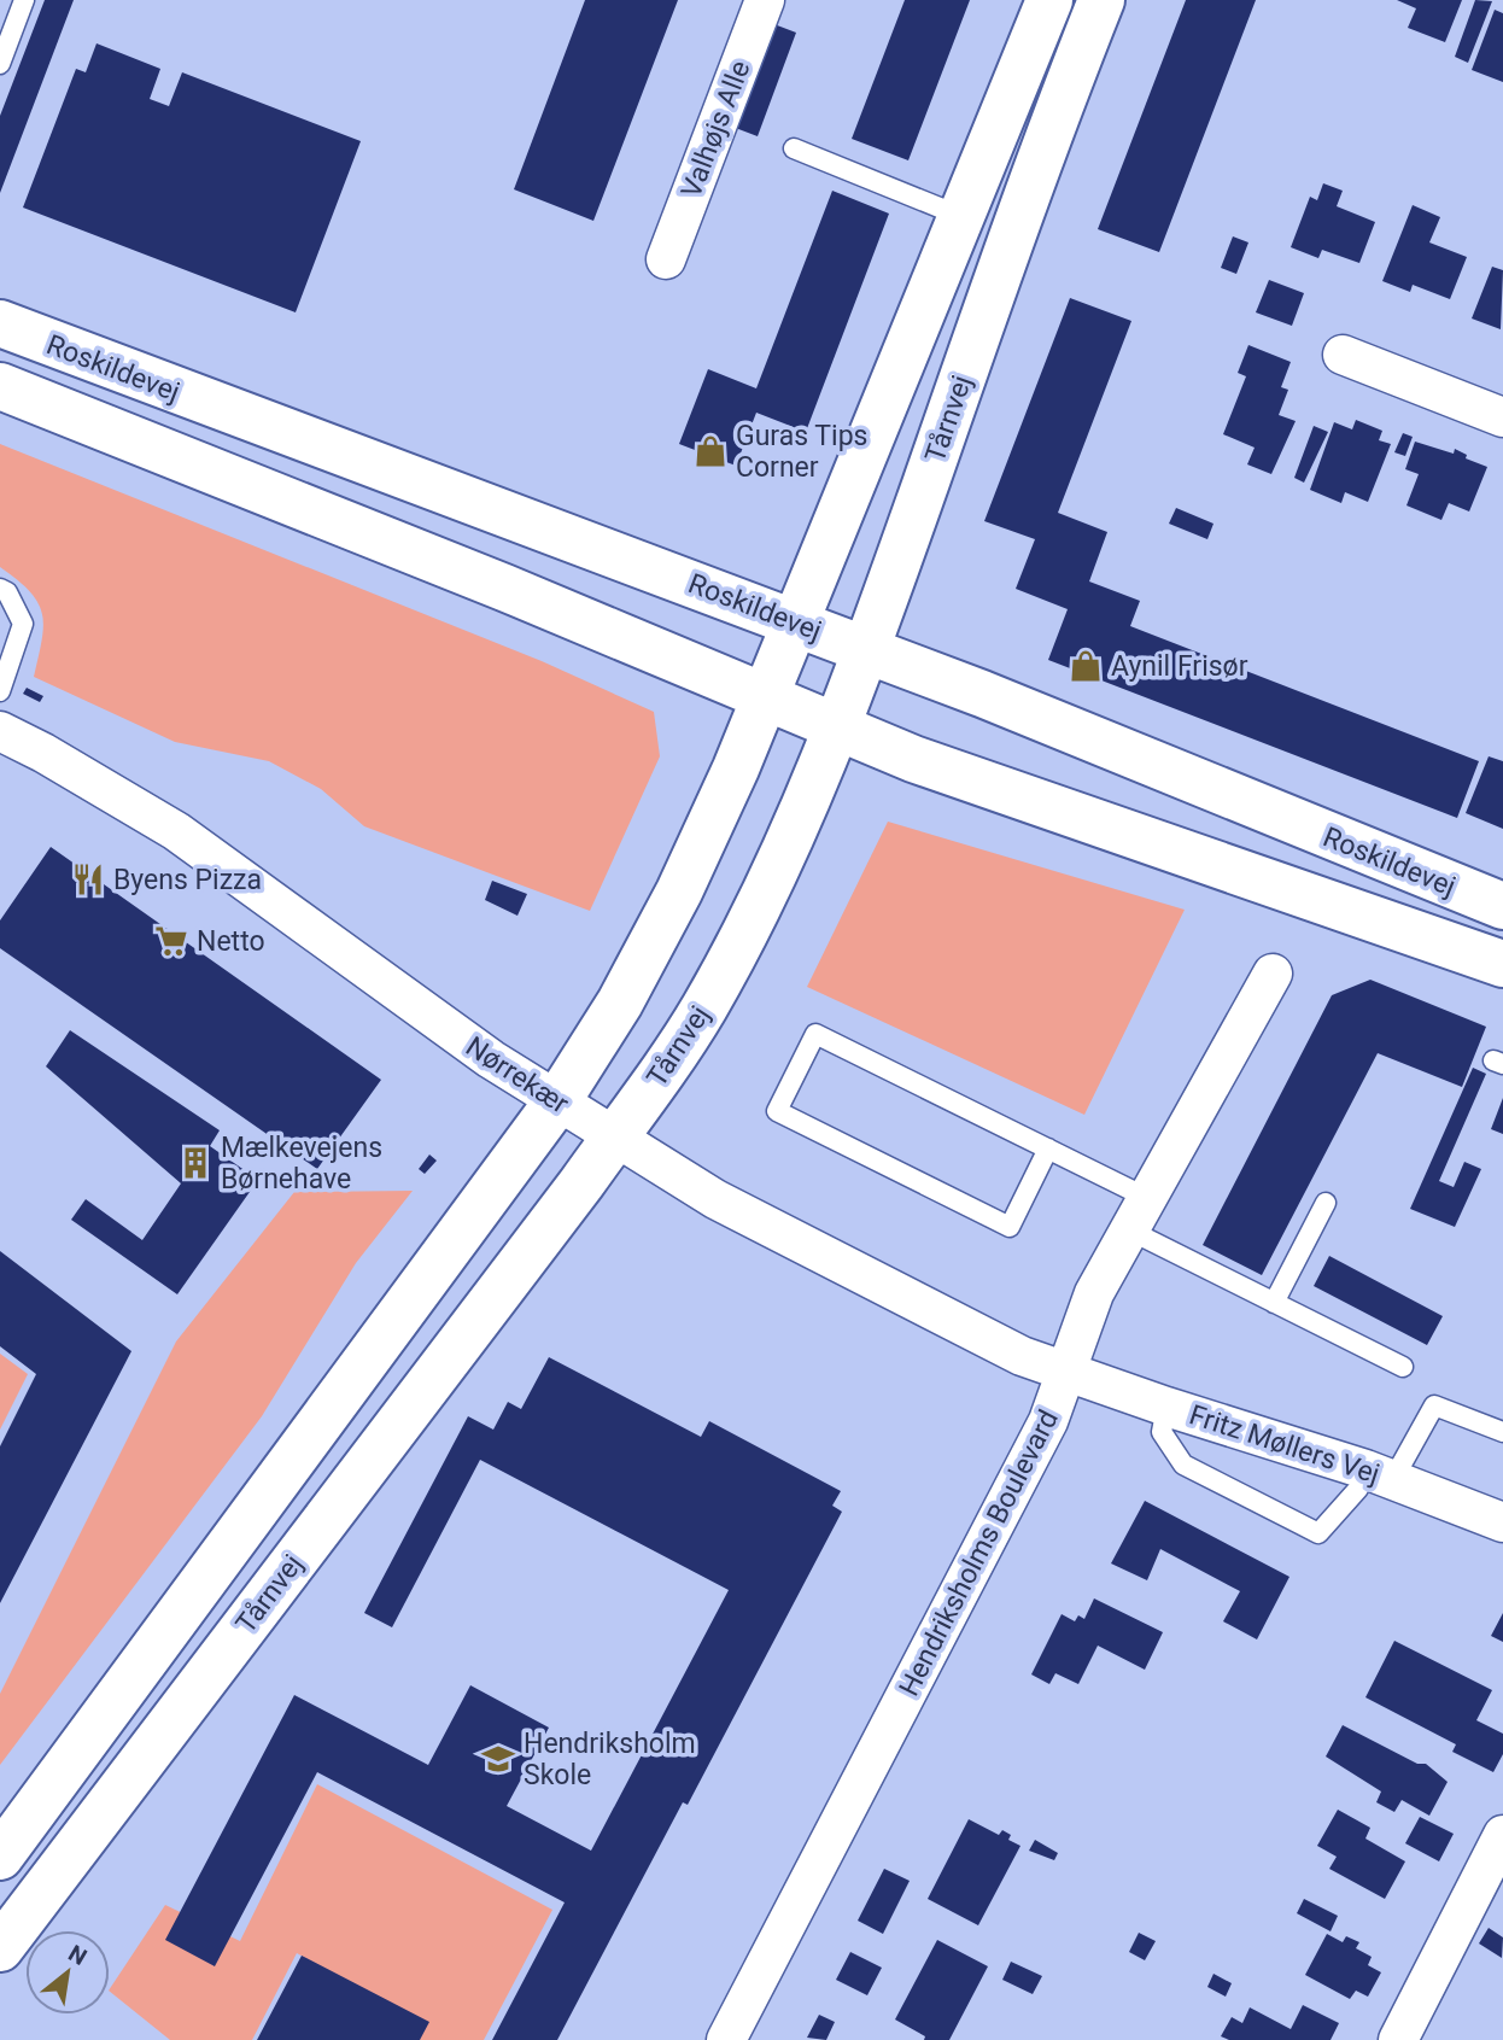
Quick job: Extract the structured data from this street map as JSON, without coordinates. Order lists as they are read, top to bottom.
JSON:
{
  "streets": {
    "street": [
      "Valhøjs Alle",
      "Roskildevej",
      "Tårnvej",
      "Nørrekær",
      "Fritz Møllers Vej",
      "Hendriksholms Boulevard"
    ]
  },
  "crossings": [
    ["Roskildevej", "Tårnvej"],
    ["Tårnvej", "Nørrekær"],
    ["Nørrekær", "Fritz Møllers Vej"],
    ["Nørrekær", "Hendriksholms Boulevard"],
    ["Fritz Møllers Vej", "Hendriksholms Boulevard"]
  ],
  "places": {
    "shop": ["Guras Tips Corner", "Aynil Frisør"],
    "restaurant": ["Byens Pizza"],
    "supermarket": ["Netto"],
    "building": ["Mælkevejens Børnehave"],
    "school or university": ["Hendriksholm Skole"]
  },
  "north": "top right"
}
